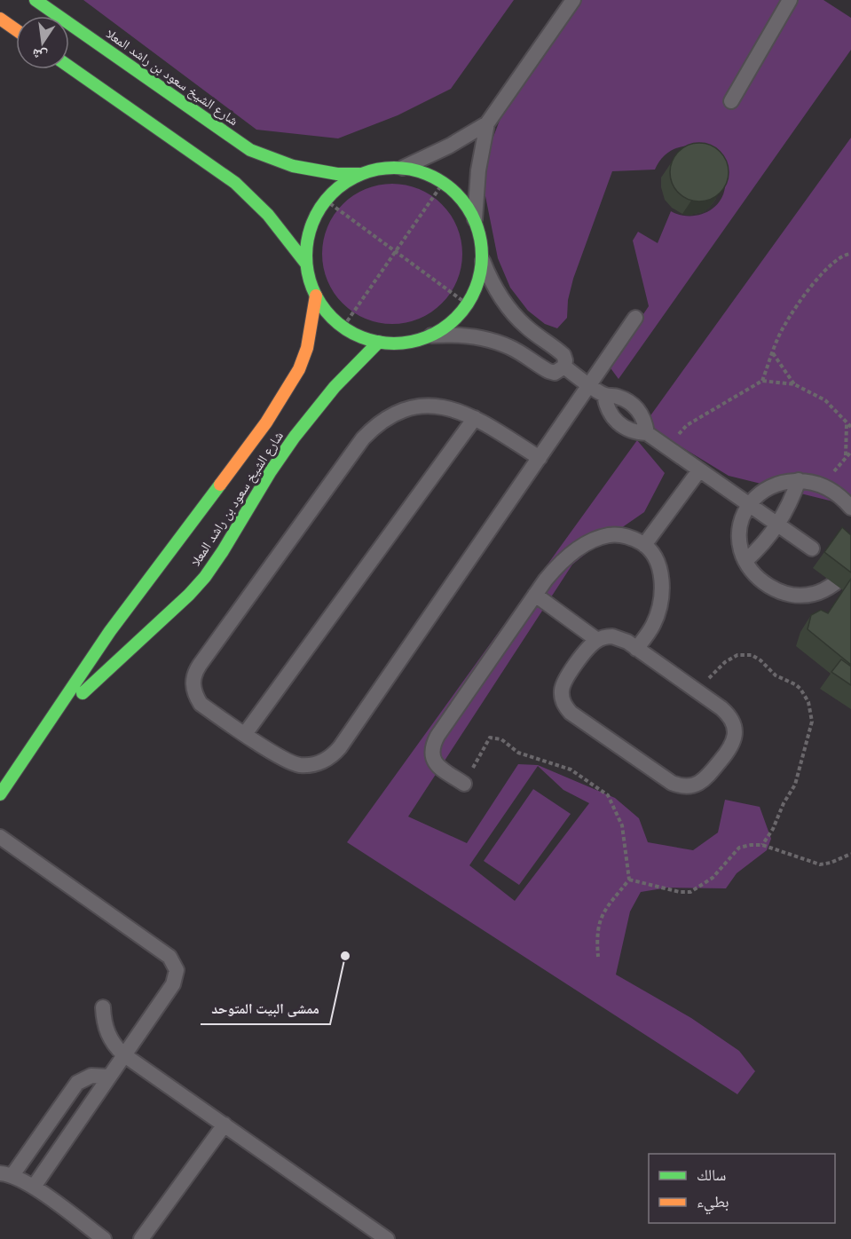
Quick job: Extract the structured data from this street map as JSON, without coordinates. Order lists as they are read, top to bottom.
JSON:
{
  "streets": {
    "street": ["شارع الشيخ سعود بن راشد المعلا"]
  },
  "places": ["ممشى البيت المتوحد"],
  "legend": ["سالك", "بطيء"],
  "north": "bottom"
}
